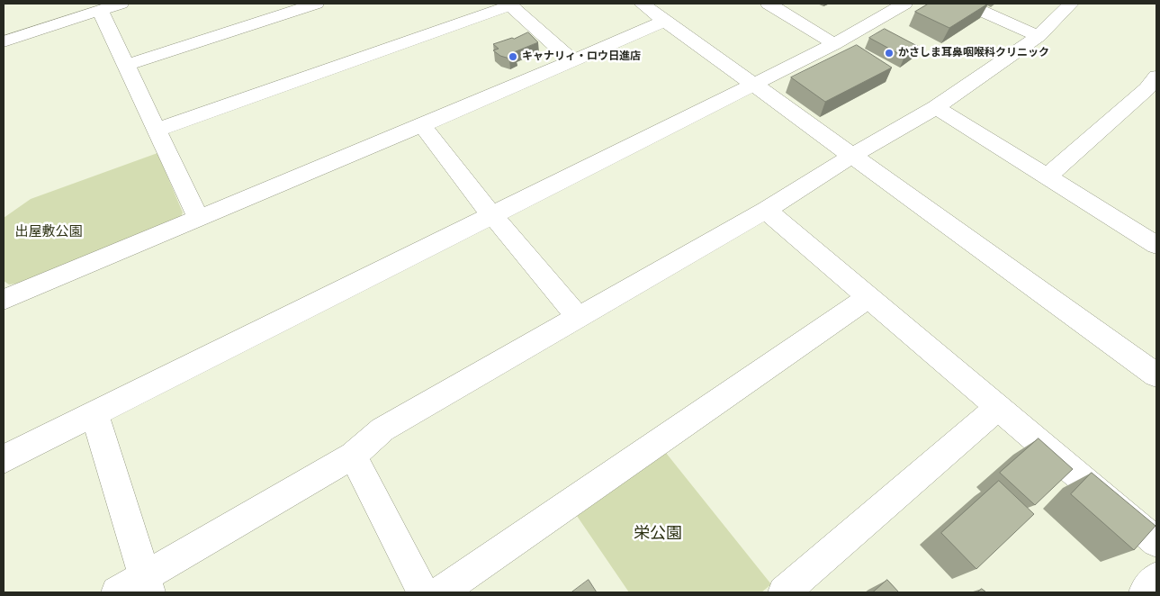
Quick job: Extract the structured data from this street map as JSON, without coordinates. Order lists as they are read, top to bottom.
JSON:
{
  "parks": ["出屋敷公園", "栄公園"],
  "places": ["かさしま耳鼻咽喉科クリニック", "キャナリィ・ロウ日進店"]
}
